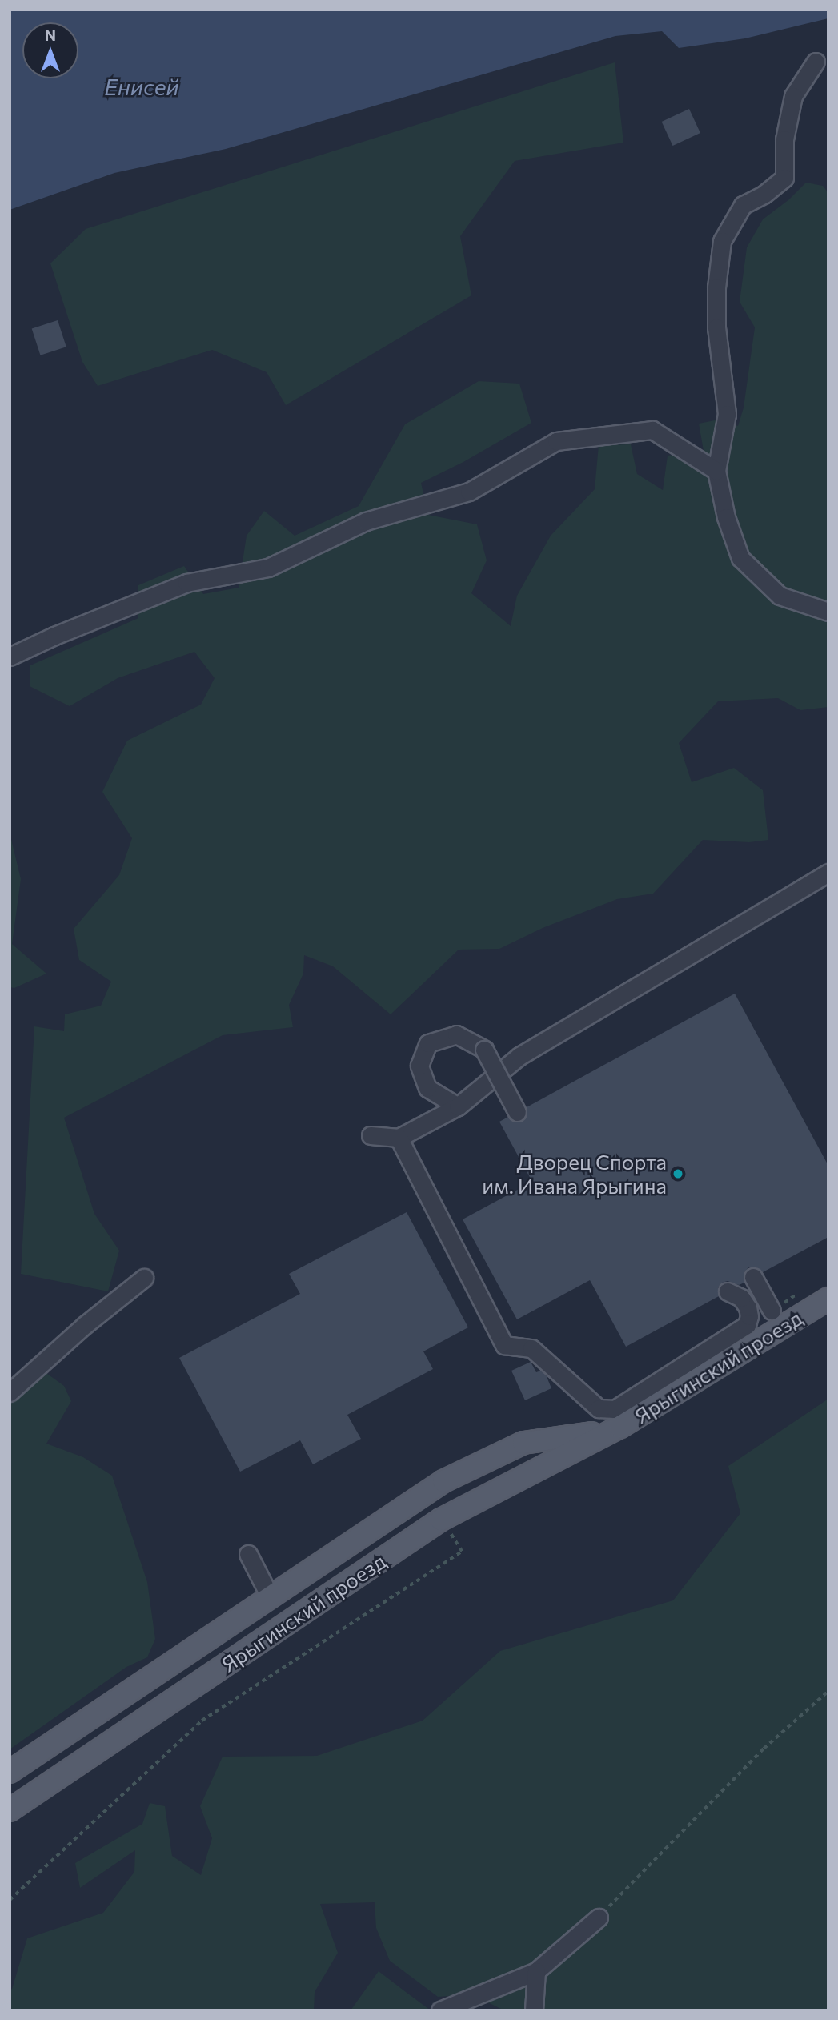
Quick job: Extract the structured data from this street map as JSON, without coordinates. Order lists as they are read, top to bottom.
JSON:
{
  "streets": {
    "main road": ["Ярыгинский проезд"]
  },
  "water": ["Енисей"],
  "places": ["Дворец Спорта им. Ивана Ярыгина"],
  "north": "top"
}
